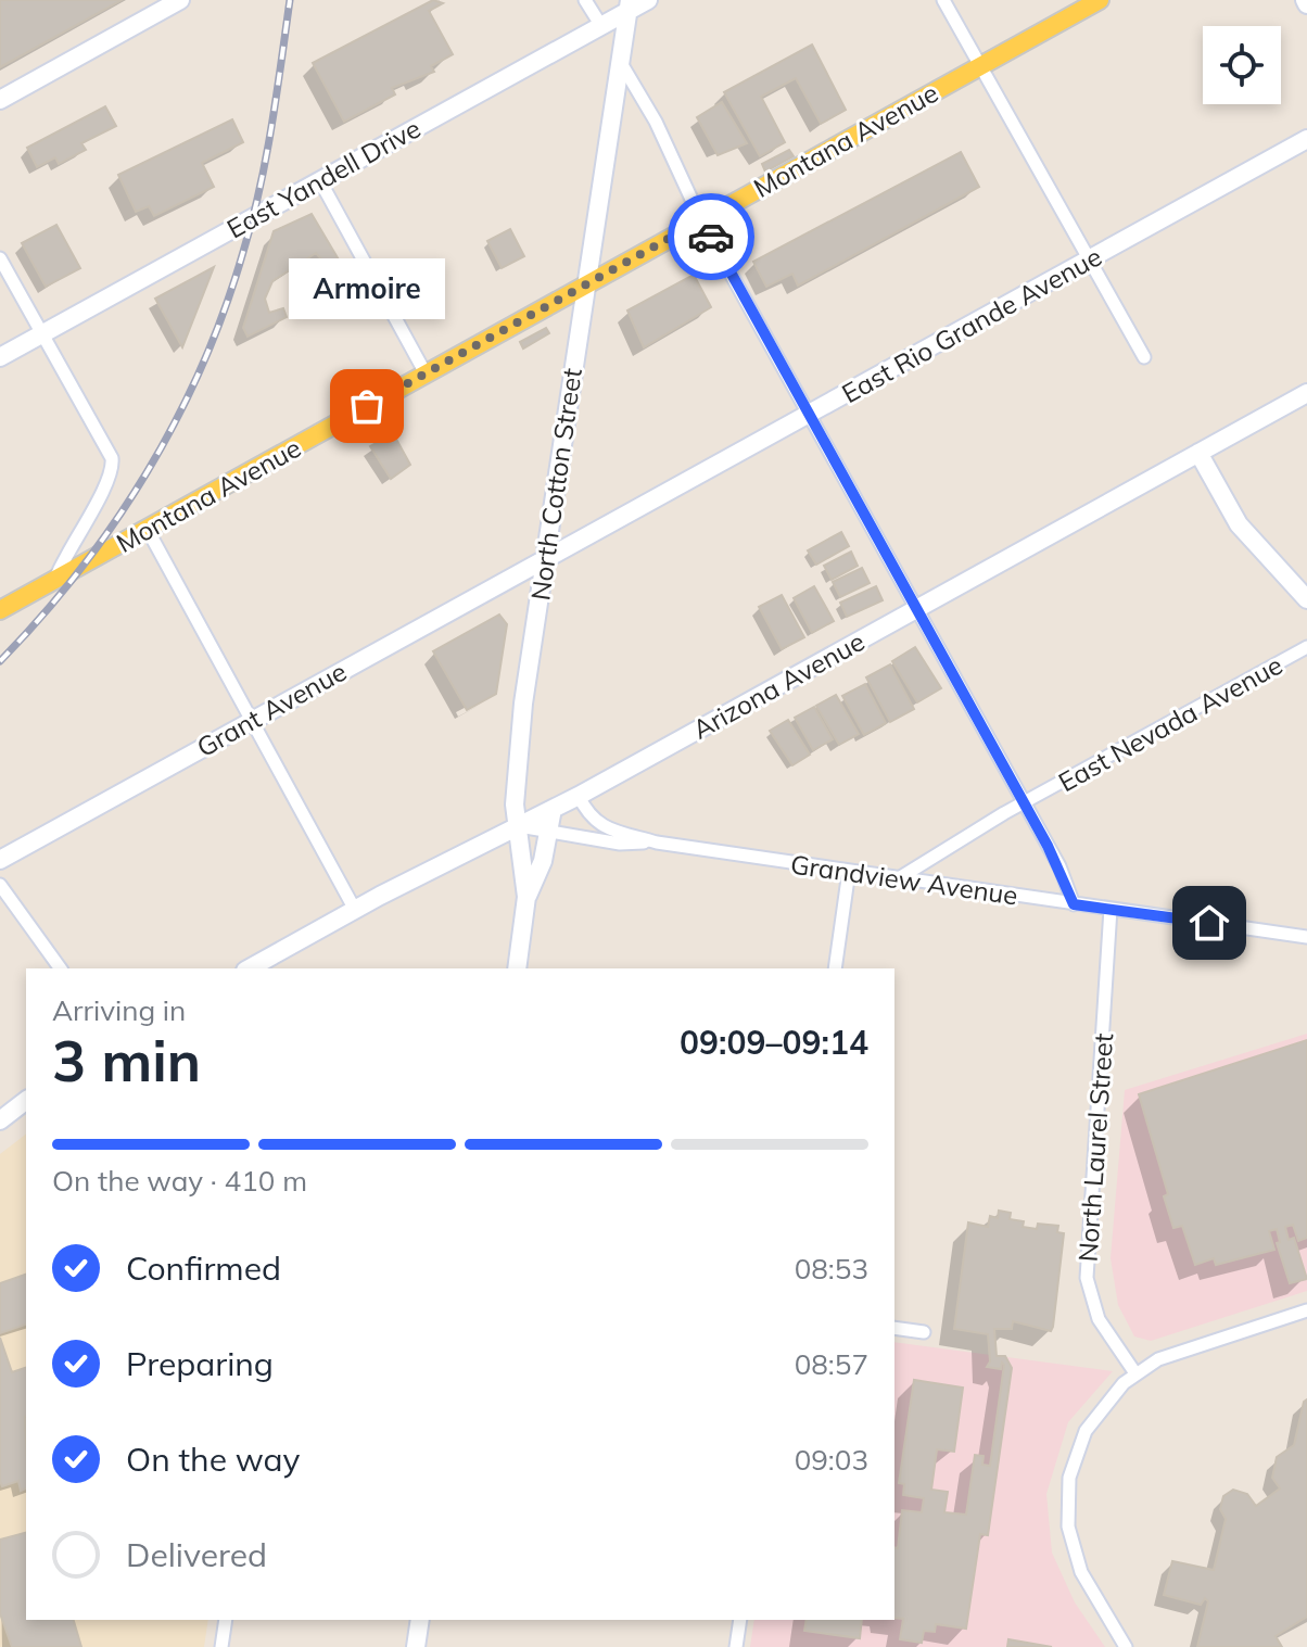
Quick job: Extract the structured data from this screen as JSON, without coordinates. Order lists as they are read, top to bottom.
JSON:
{
  "streets": {
    "main road": [
      "Montana Avenue",
      "East Yandell Drive",
      "East Rio Grande Avenue",
      "North Cotton Street",
      "Arizona Avenue",
      "Grant Avenue"
    ],
    "street": ["East Nevada Avenue", "Grandview Avenue", "North Laurel Street"]
  },
  "crossings": [
    ["Montana Avenue", "North Cotton Street"],
    ["East Yandell Drive", "North Cotton Street"],
    ["East Rio Grande Avenue", "North Cotton Street"],
    ["East Rio Grande Avenue", "Grant Avenue"],
    ["North Cotton Street", "Arizona Avenue"],
    ["North Cotton Street", "Grant Avenue"],
    ["North Cotton Street", "Grandview Avenue"],
    ["Arizona Avenue", "Grandview Avenue"],
    ["East Nevada Avenue", "Grandview Avenue"],
    ["Grandview Avenue", "North Laurel Street"]
  ],
  "places": ["Armoire"],
  "page": {
    "bubble": "Armoire",
    "heading": ["3 min", "Arriving in", "09:09–09:14"],
    "bar": "On the way · 410 m",
    "list": [
      ["Confirmed", "08:53"],
      ["Preparing", "08:57"],
      ["On the way", "09:03"],
      "Delivered"
    ]
  }
}
